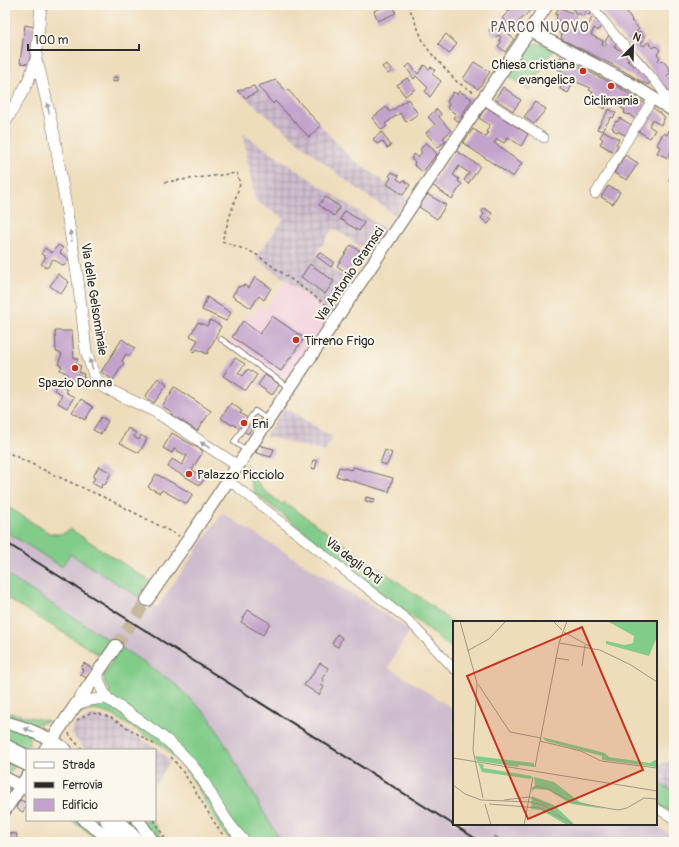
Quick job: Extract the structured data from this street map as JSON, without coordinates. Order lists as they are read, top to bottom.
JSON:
{
  "streets": {
    "main road": ["Via Antonio Gramsci"],
    "street": ["Via delle Gelsominaie", "Via degli Orti"]
  },
  "crossings": [
    ["Via Antonio Gramsci", "Via delle Gelsominaie"],
    ["Via Antonio Gramsci", "Via degli Orti"]
  ],
  "one_way": ["Via delle Gelsominaie"],
  "districts": ["PARCO NUOVO"],
  "places": [
    "Chiesa cristiana evangelica",
    "Ciclimania",
    "Tirreno Frigo",
    "Spazio Donna",
    "Eni",
    "Palazzo Picciolo"
  ],
  "legend": ["Strada", "Ferrovia", "Edificio"],
  "scale_bar": "100 m",
  "north": "top right"
}
